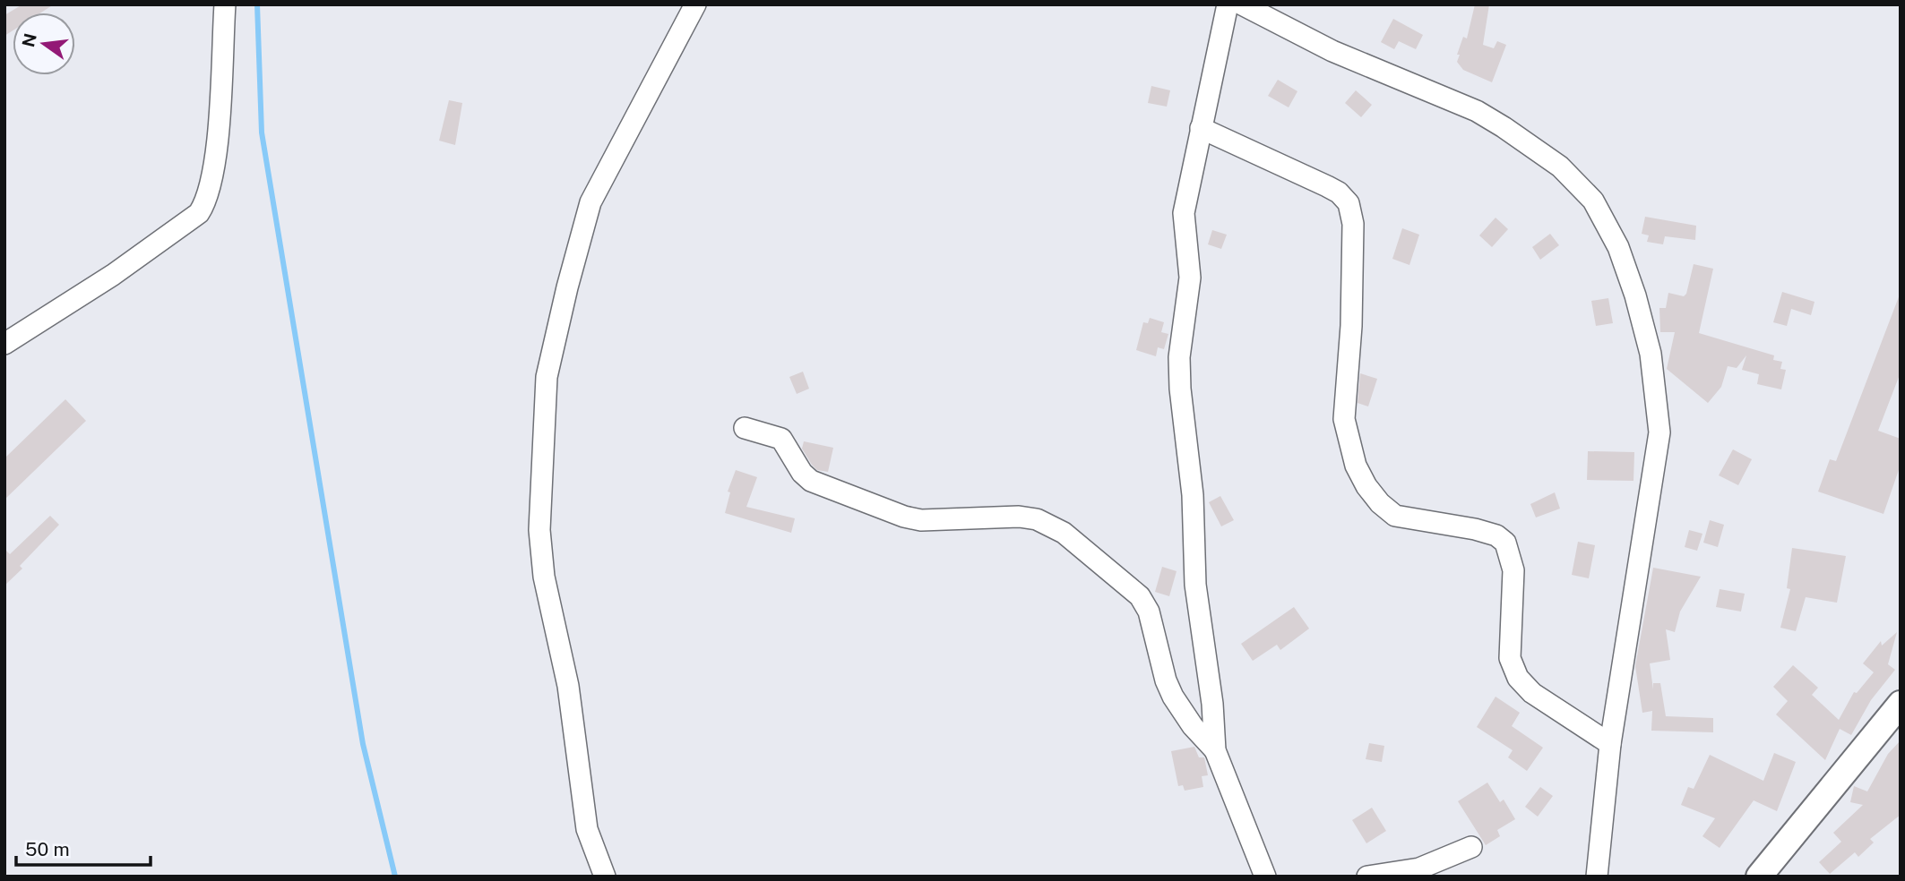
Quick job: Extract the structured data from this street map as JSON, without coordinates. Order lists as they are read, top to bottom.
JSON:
{
  "scale_bar": "50 m",
  "north": "left"
}
